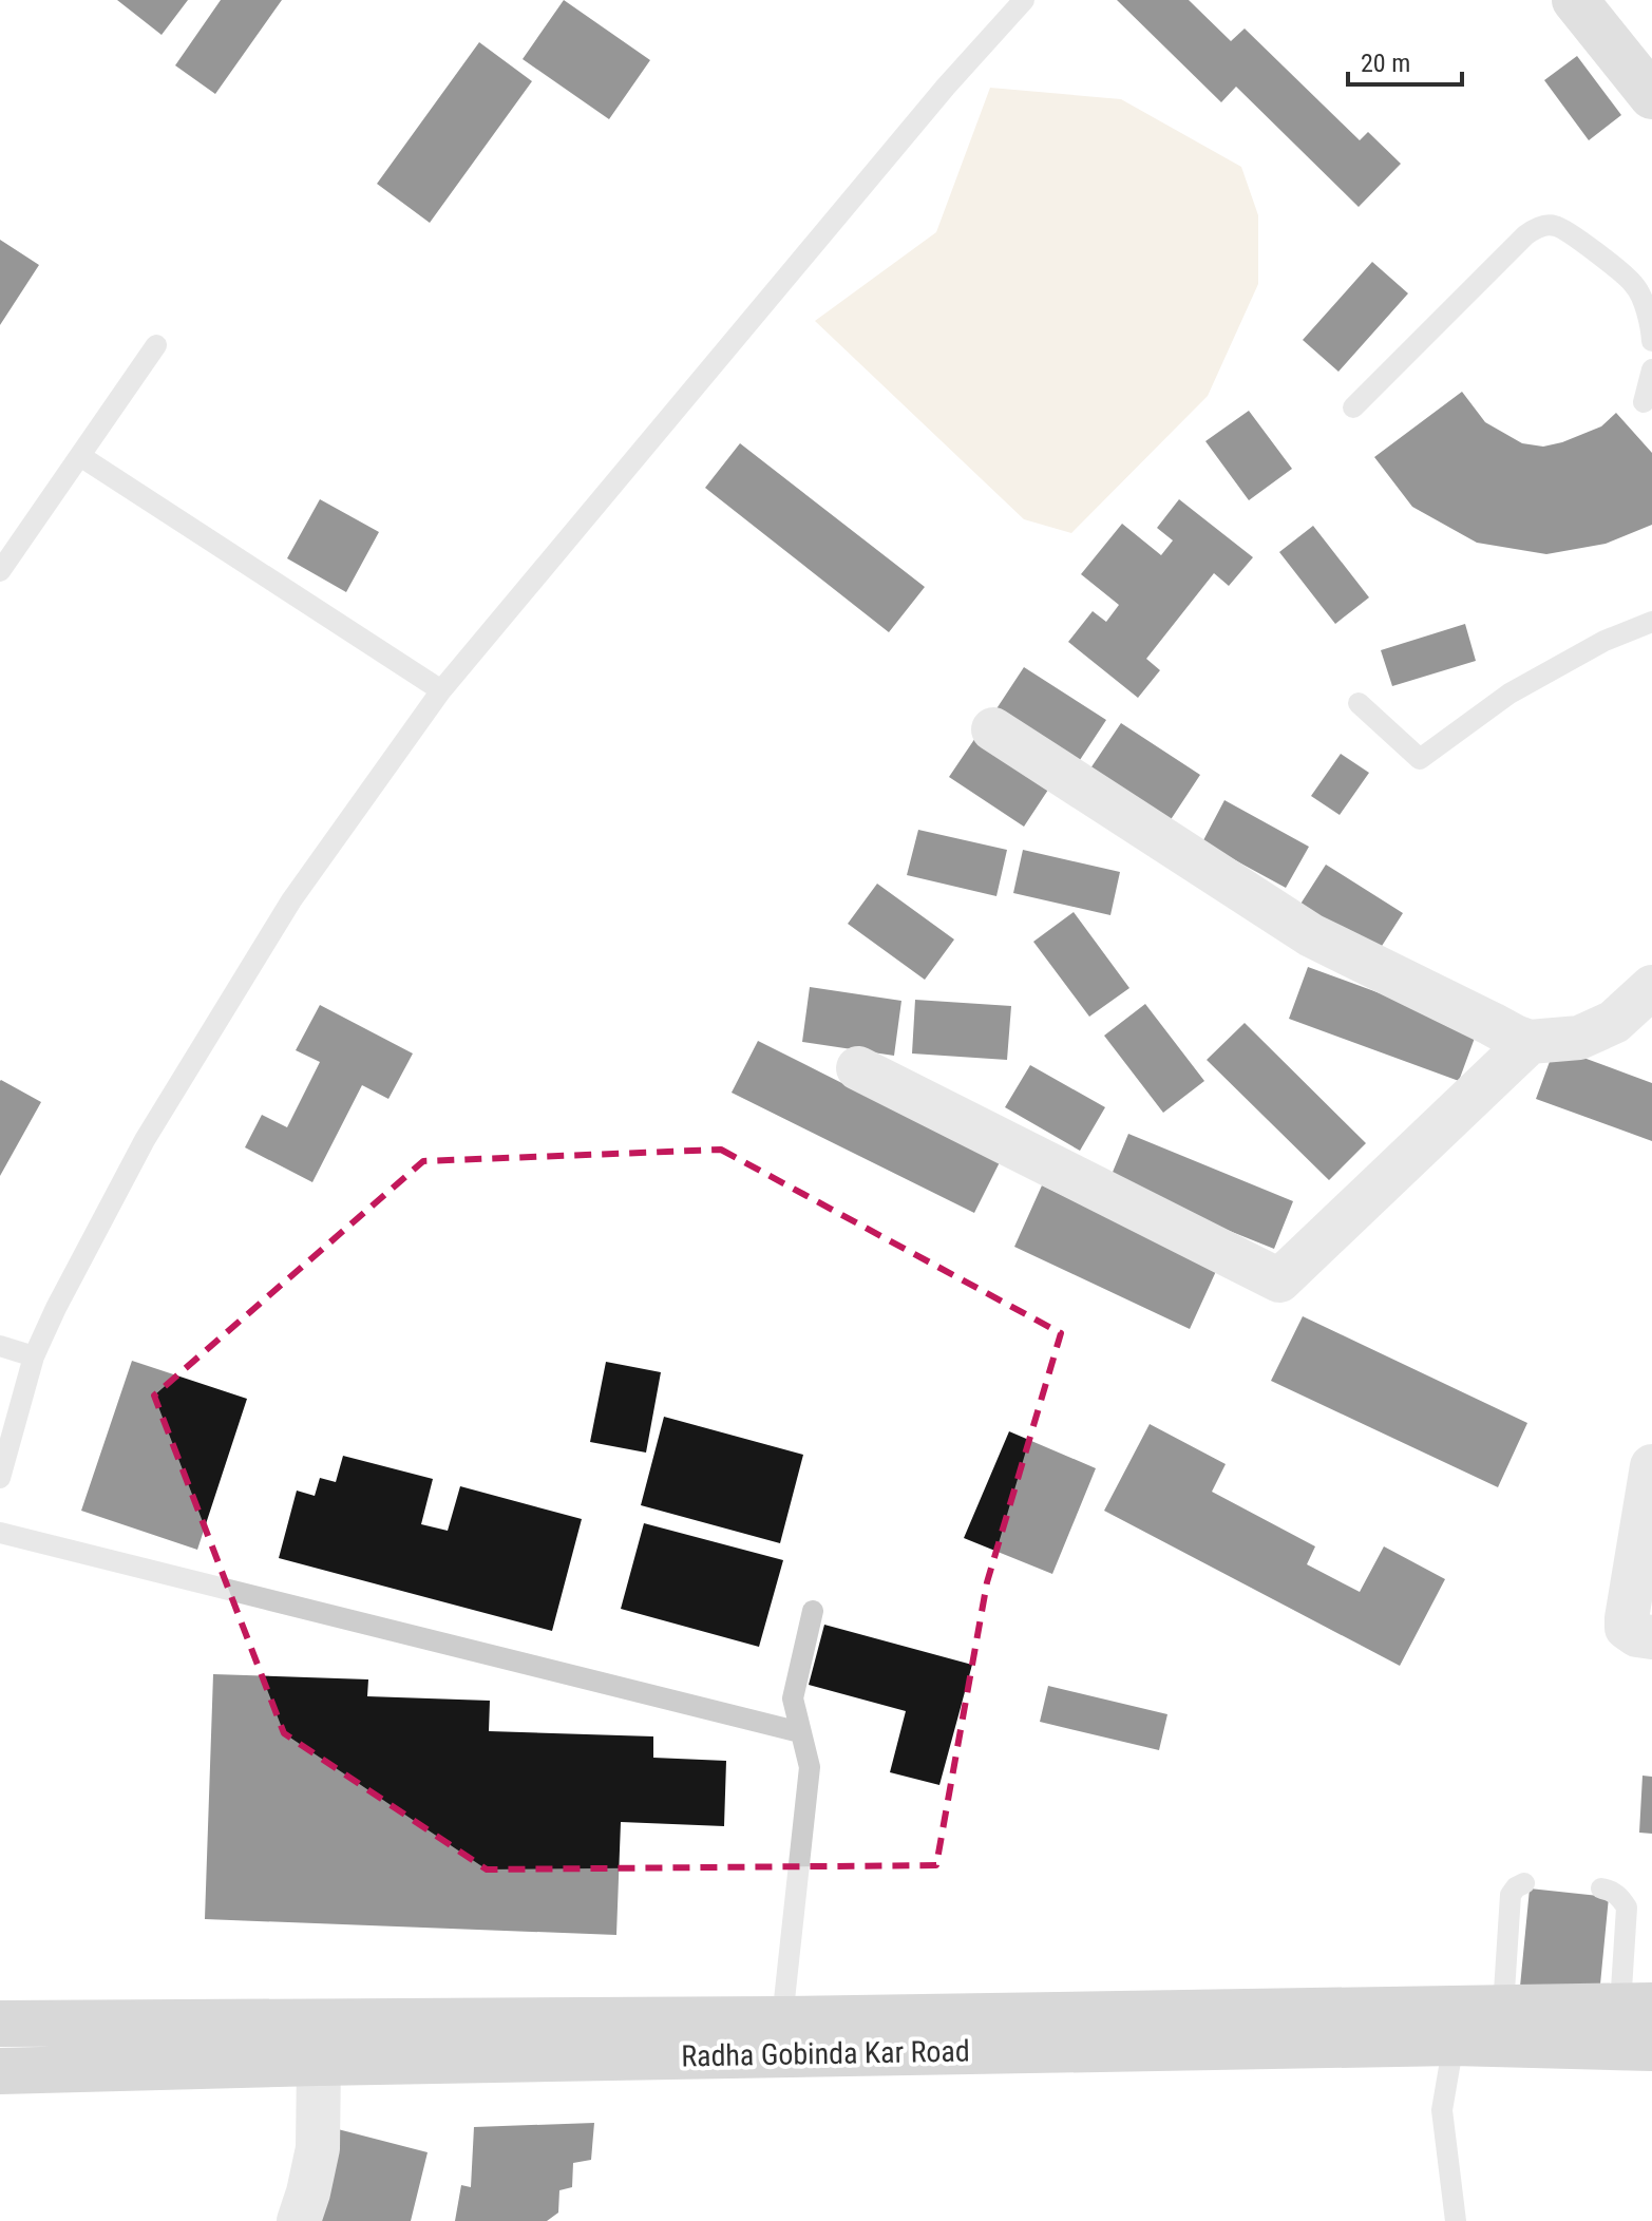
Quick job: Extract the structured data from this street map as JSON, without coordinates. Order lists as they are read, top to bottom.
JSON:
{
  "streets": {
    "main road": ["Radha Gobinda Kar Road"]
  },
  "scale_bar": "20 m"
}
